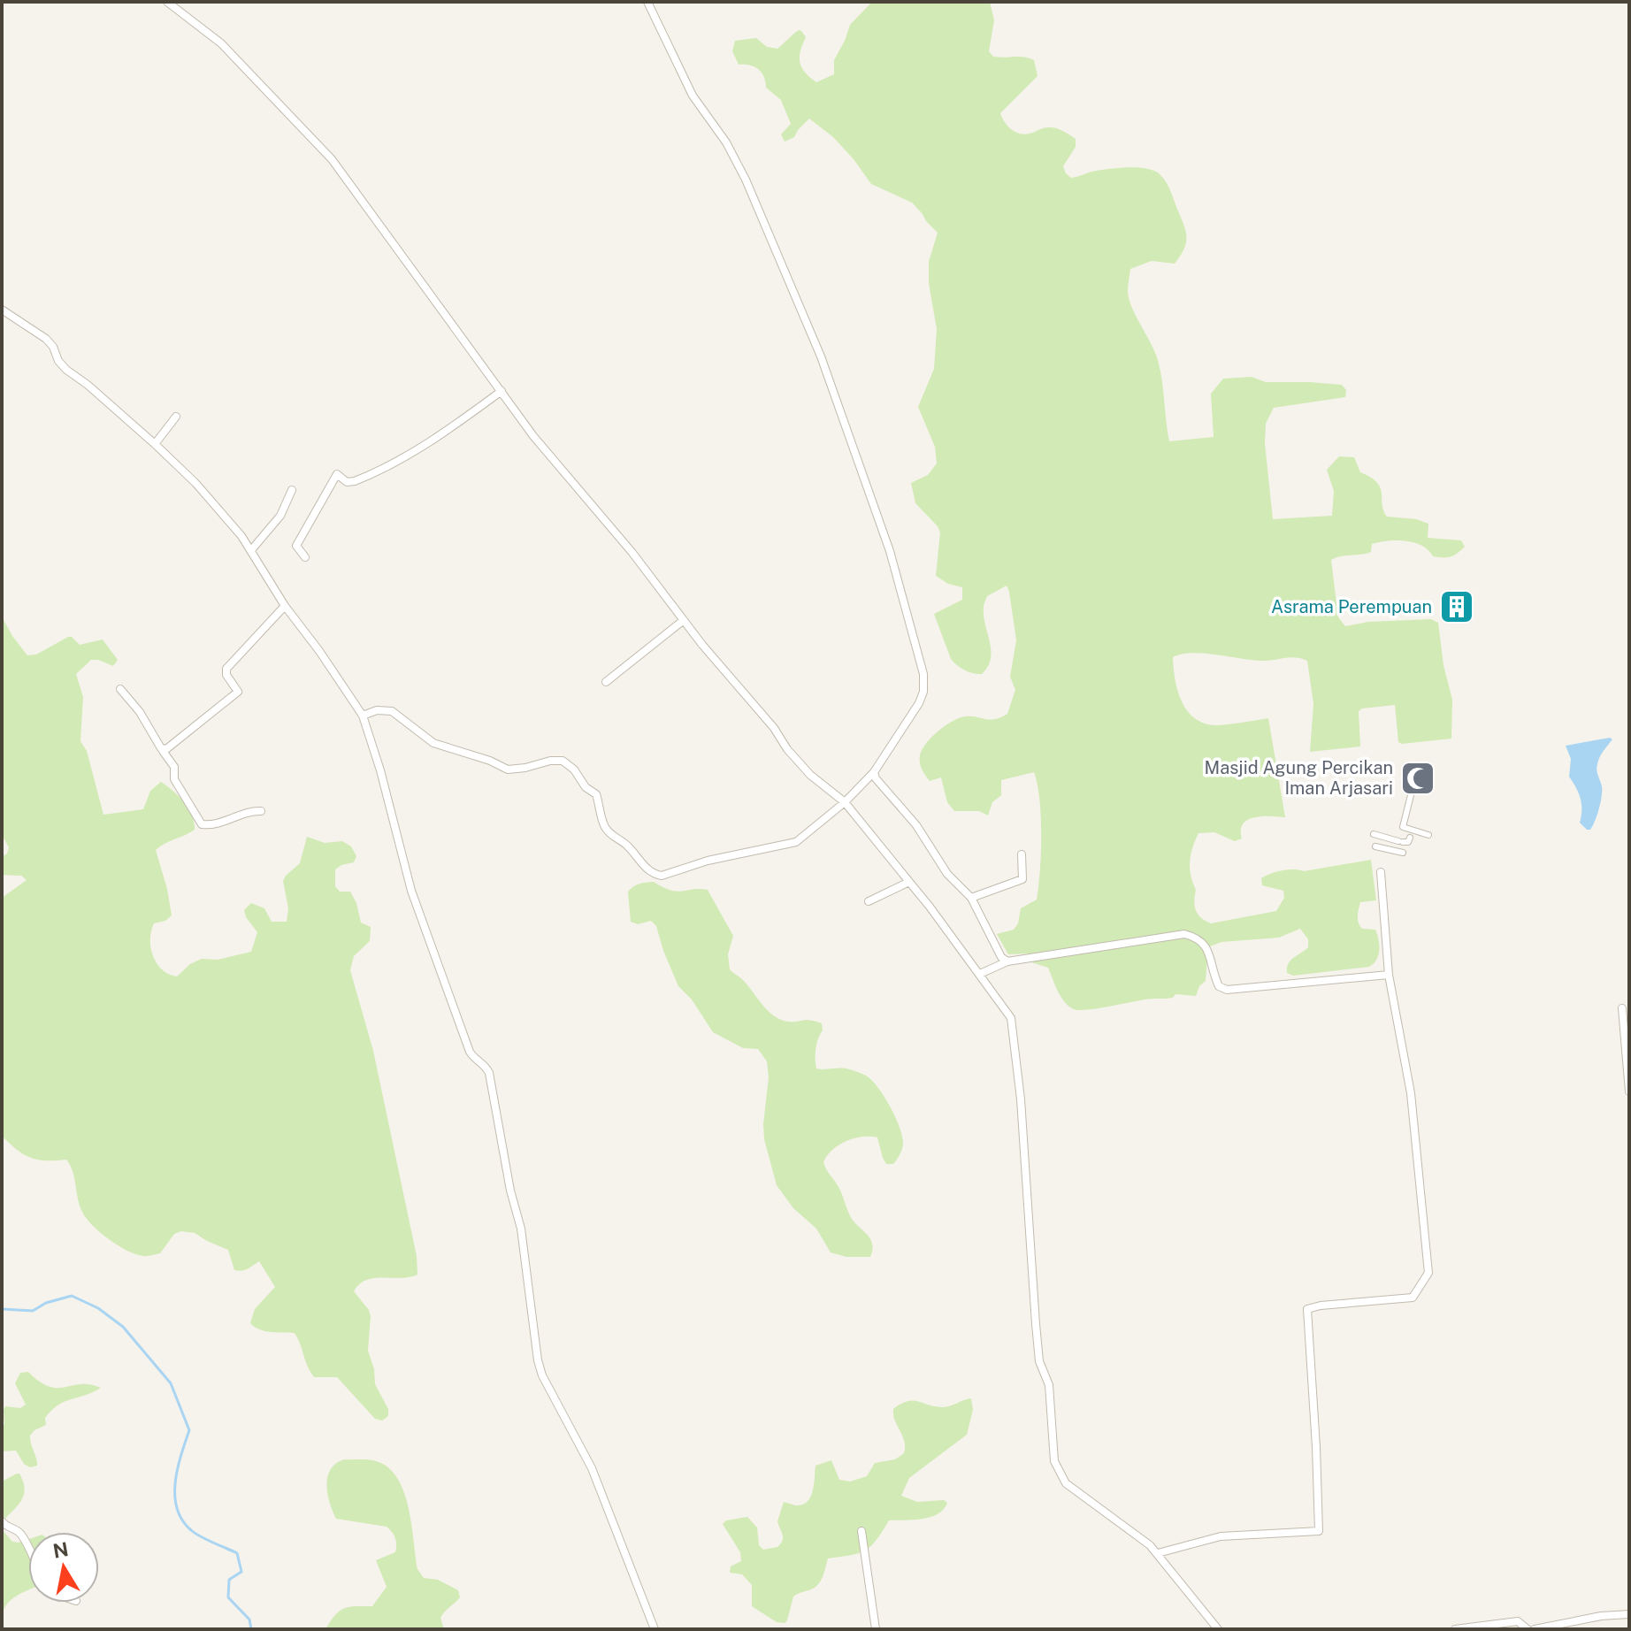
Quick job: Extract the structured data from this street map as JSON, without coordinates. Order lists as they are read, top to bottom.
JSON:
{
  "places": {
    "building": ["Asrama Perempuan"],
    "mosque": ["Masjid Agung Percikan Iman Arjasari"]
  },
  "north": "top"
}
